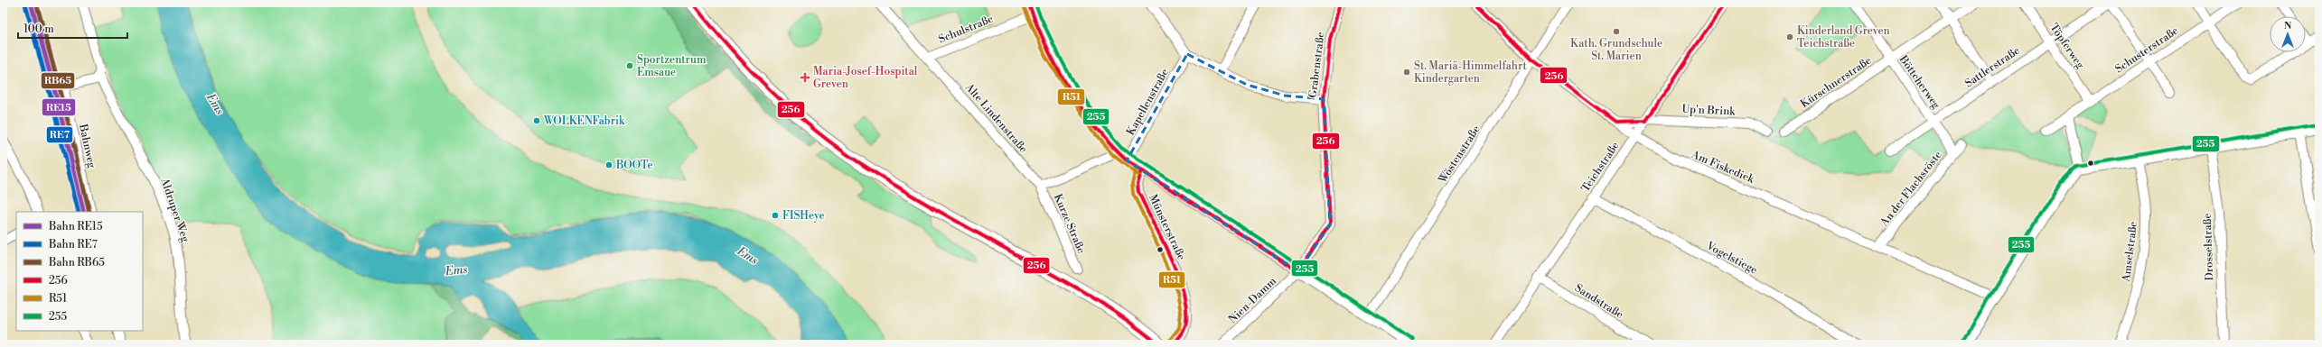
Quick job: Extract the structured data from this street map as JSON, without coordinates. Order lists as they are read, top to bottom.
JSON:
{
  "streets": {
    "street": [
      "Schulstraße",
      "Töpferweg",
      "Schusterstraße",
      "Grabenstraße",
      "Sattlerstraße",
      "Kürschnerstraße",
      "Böttcherweg",
      "Kapellenstraße",
      "Up'n Brink",
      "Alte Lindenstraße",
      "Bahnweg",
      "Wöstenstraße",
      "Teichstraße",
      "Am Fiskediek",
      "An der Flachsröste",
      "Aldruper Weg",
      "Kurze Straße",
      "Münsterstraße",
      "Drosselstraße",
      "Amselstraße",
      "Vogelstiege",
      "Nien-Damm",
      "Sandstraße"
    ]
  },
  "crossings": [
    ["Schulstraße", "Alte Lindenstraße"],
    ["Töpferweg", "Schusterstraße"],
    ["Töpferweg", "Sattlerstraße"],
    ["Grabenstraße", "Nien-Damm"],
    ["Sattlerstraße", "Böttcherweg"],
    ["Kürschnerstraße", "Böttcherweg"],
    ["Böttcherweg", "An der Flachsröste"],
    ["Up'n Brink", "Teichstraße"],
    ["Up'n Brink", "Am Fiskediek"],
    ["Alte Lindenstraße", "Kurze Straße"],
    ["Bahnweg", "Aldruper Weg"],
    ["Wöstenstraße", "Am Fiskediek"],
    ["Teichstraße", "Am Fiskediek"],
    ["Teichstraße", "Vogelstiege"],
    ["Teichstraße", "Sandstraße"],
    ["Am Fiskediek", "An der Flachsröste"]
  ],
  "water": ["Ems"],
  "places": {
    "other": [
      "Kath. Grundschule St. Marien",
      "Kinderland Greven Teichstraße",
      "Sportzentrum Emsaue",
      "St. Mariä-Himmelfahrt Kindergarten",
      "WOLKENFabrik",
      "BOOTe",
      "FISHeye"
    ],
    "health": ["Maria-Josef-Hospital Greven"]
  },
  "lines": [
    "rail line RE15",
    "rail line RB65",
    "transit line 256",
    "transit line 255",
    "rail line RE7",
    "transit line R51"
  ],
  "legend": [
    "Bahn RE15",
    "Bahn RE7",
    "Bahn RB65",
    "256",
    "R51",
    "255"
  ],
  "scale_bar": "100 m",
  "north": "top"
}
